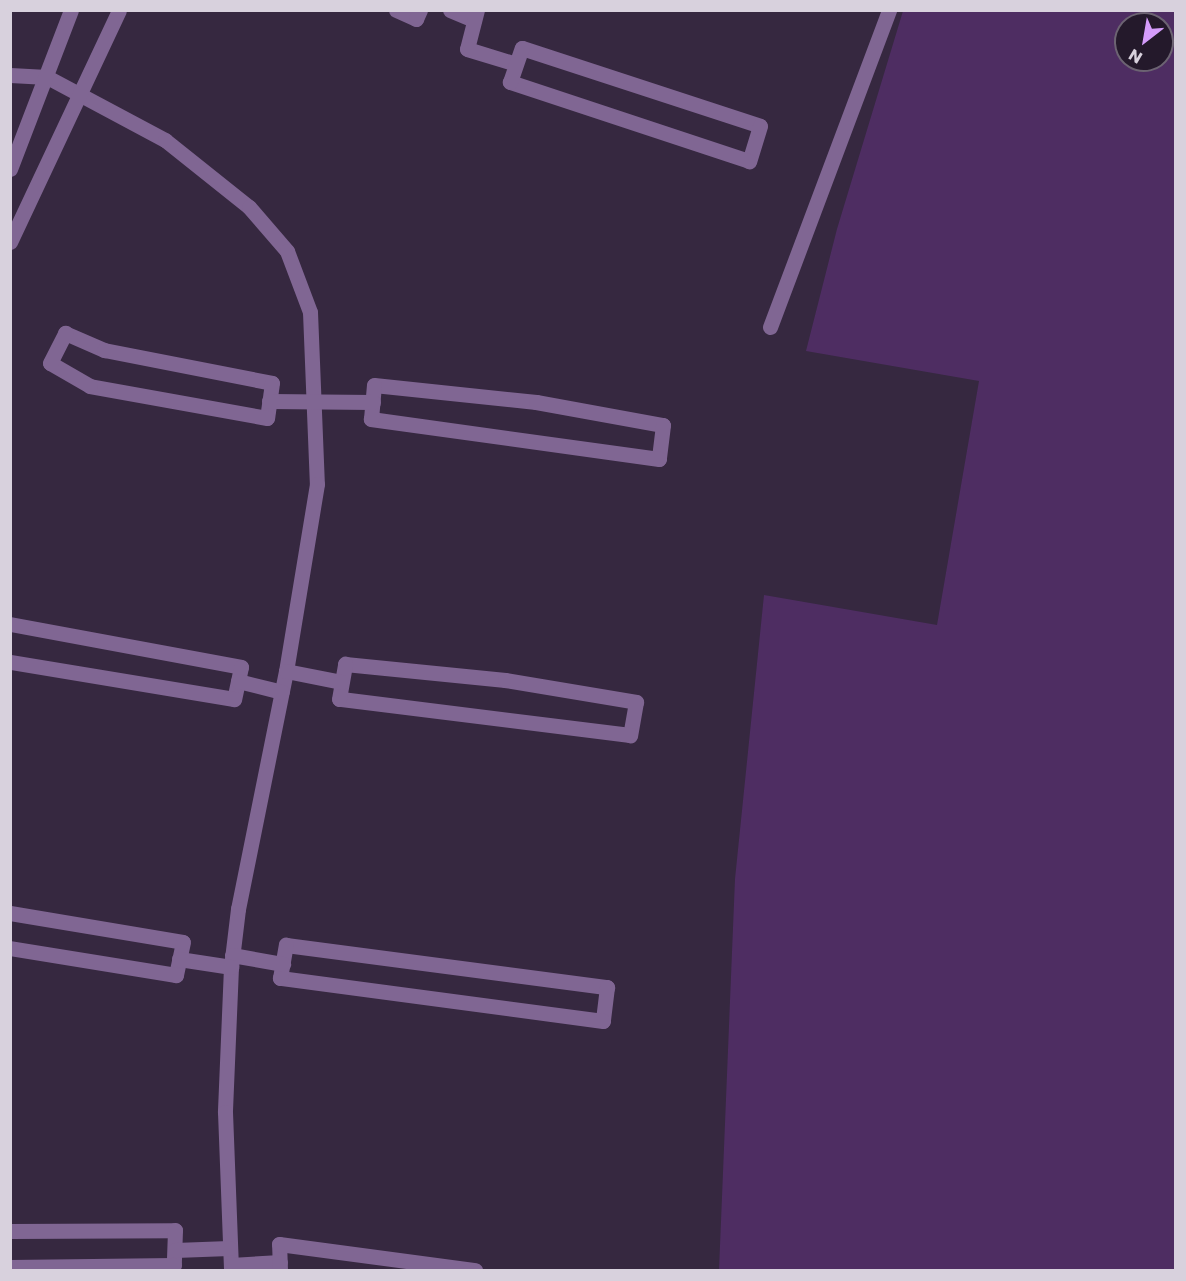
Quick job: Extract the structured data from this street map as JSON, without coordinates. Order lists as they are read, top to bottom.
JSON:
{
  "north": "bottom left"
}
